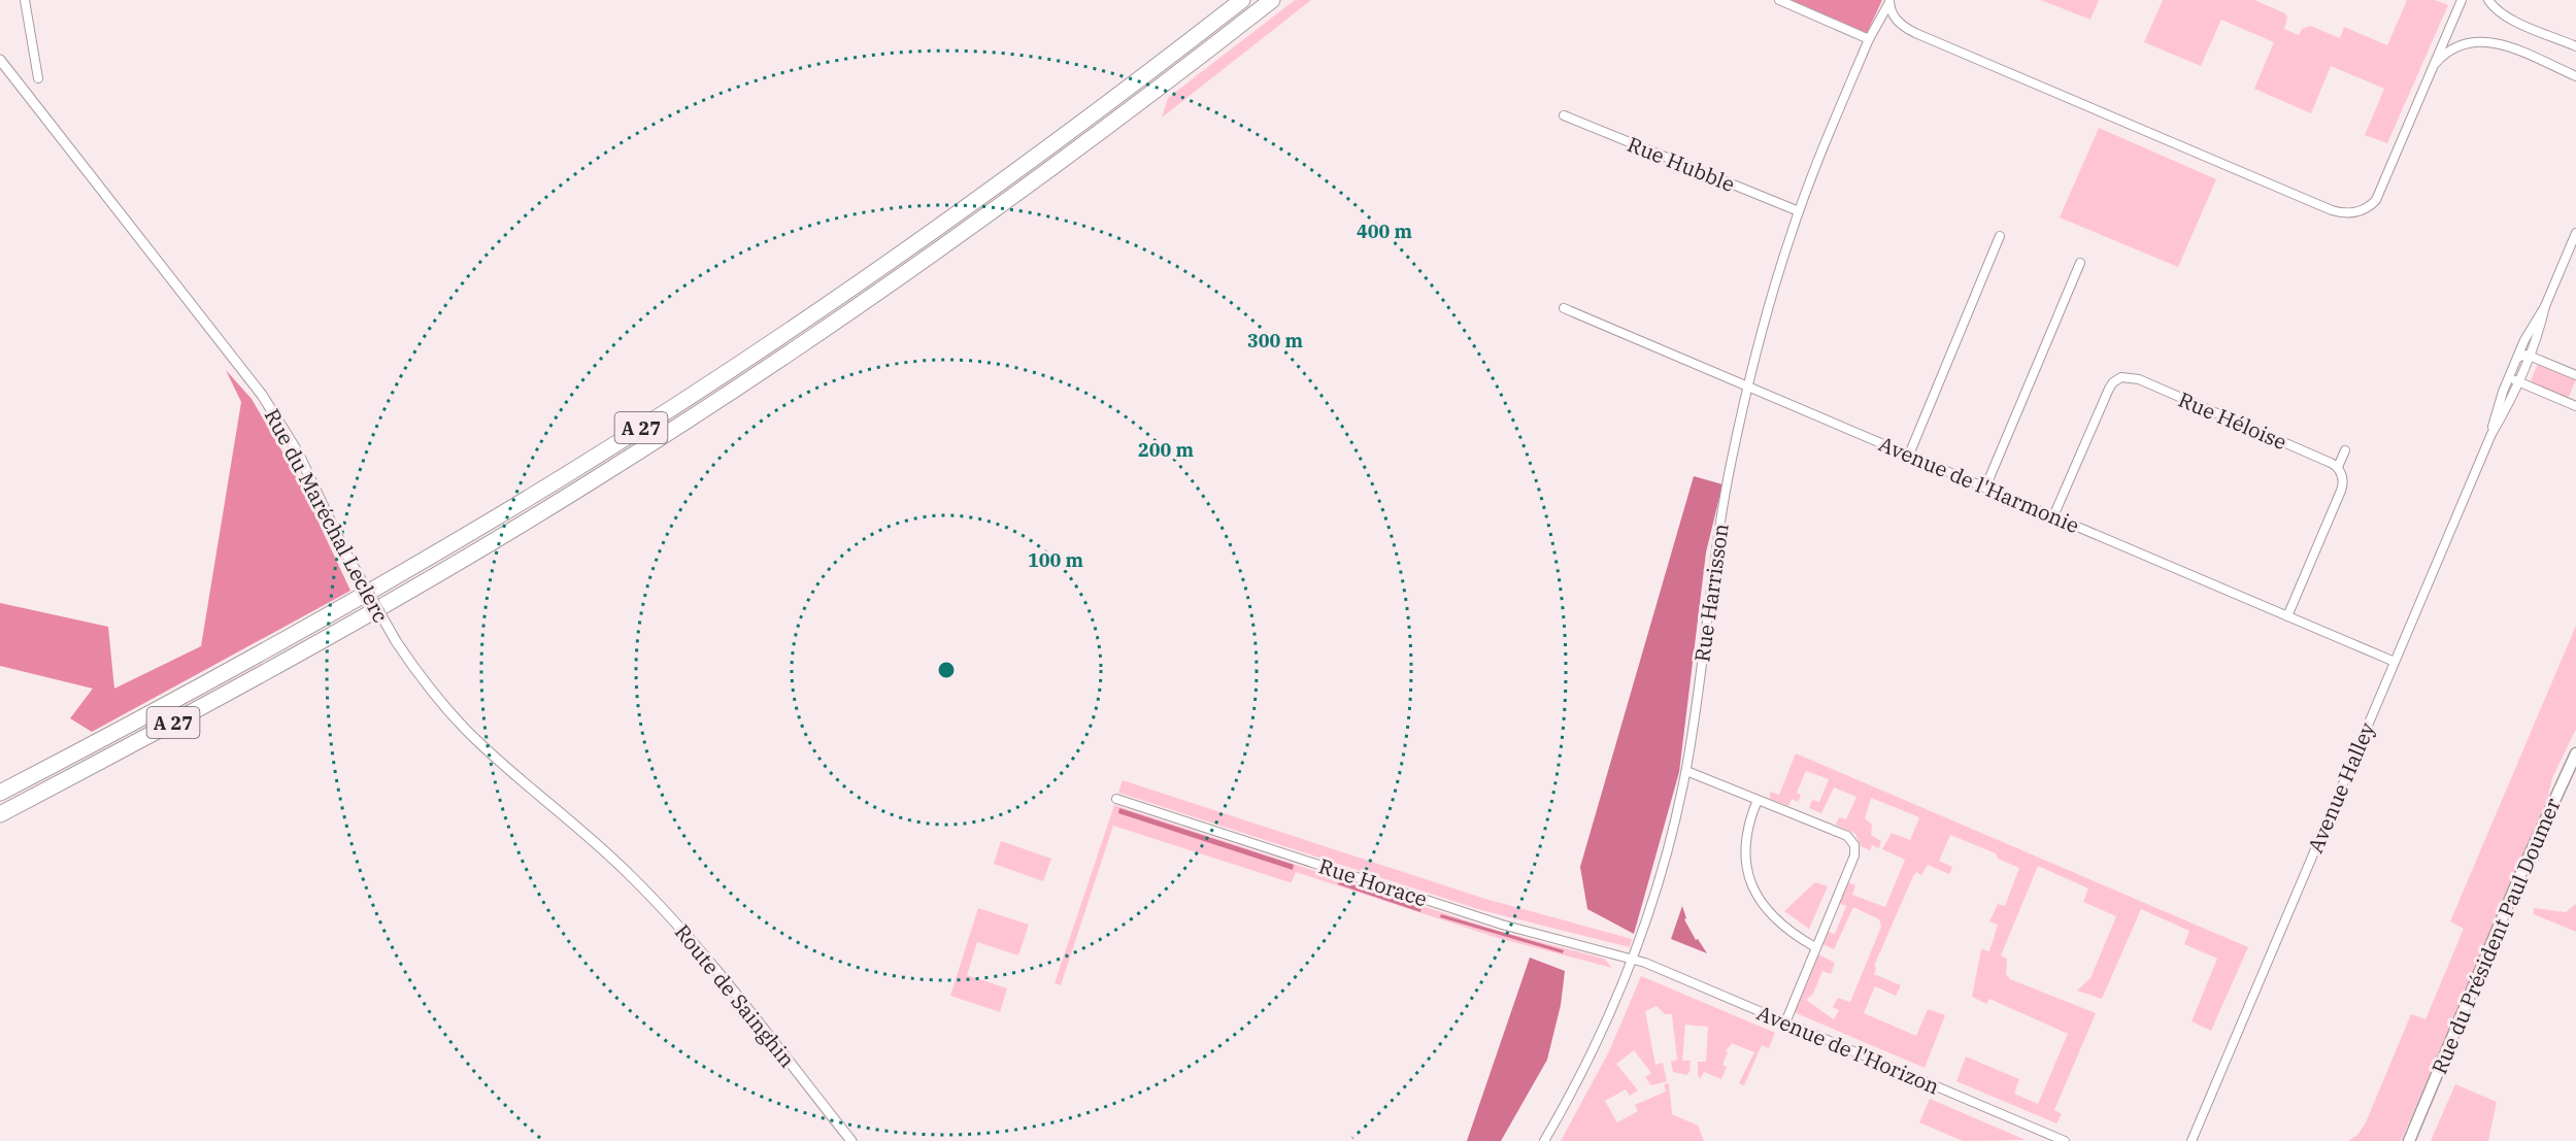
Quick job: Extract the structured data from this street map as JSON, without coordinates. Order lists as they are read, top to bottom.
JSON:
{
  "streets": {
    "highway": ["A 27"],
    "main road": ["Rue du Président Paul Doumer"],
    "street": [
      "Rue Hubble",
      "Rue Héloise",
      "Avenue de l'Harmonie",
      "Rue du Maréchal Leclerc",
      "Rue Harrisson",
      "Avenue Halley",
      "Rue Horace",
      "Route de Sainghin",
      "Avenue de l'Horizon"
    ]
  },
  "crossings": [
    ["Rue Hubble", "Rue Harrisson"],
    ["Rue Héloise", "Avenue de l'Harmonie"],
    ["Avenue de l'Harmonie", "Rue Harrisson"],
    ["Avenue de l'Harmonie", "Avenue Halley"],
    ["Rue du Maréchal Leclerc", "Route de Sainghin"],
    ["Rue Harrisson", "Rue Horace"],
    ["Rue Harrisson", "Avenue de l'Horizon"],
    ["Rue Horace", "Avenue de l'Horizon"]
  ],
  "rings": [
    "400 m",
    "300 m",
    "200 m",
    "100 m"
  ]
}
